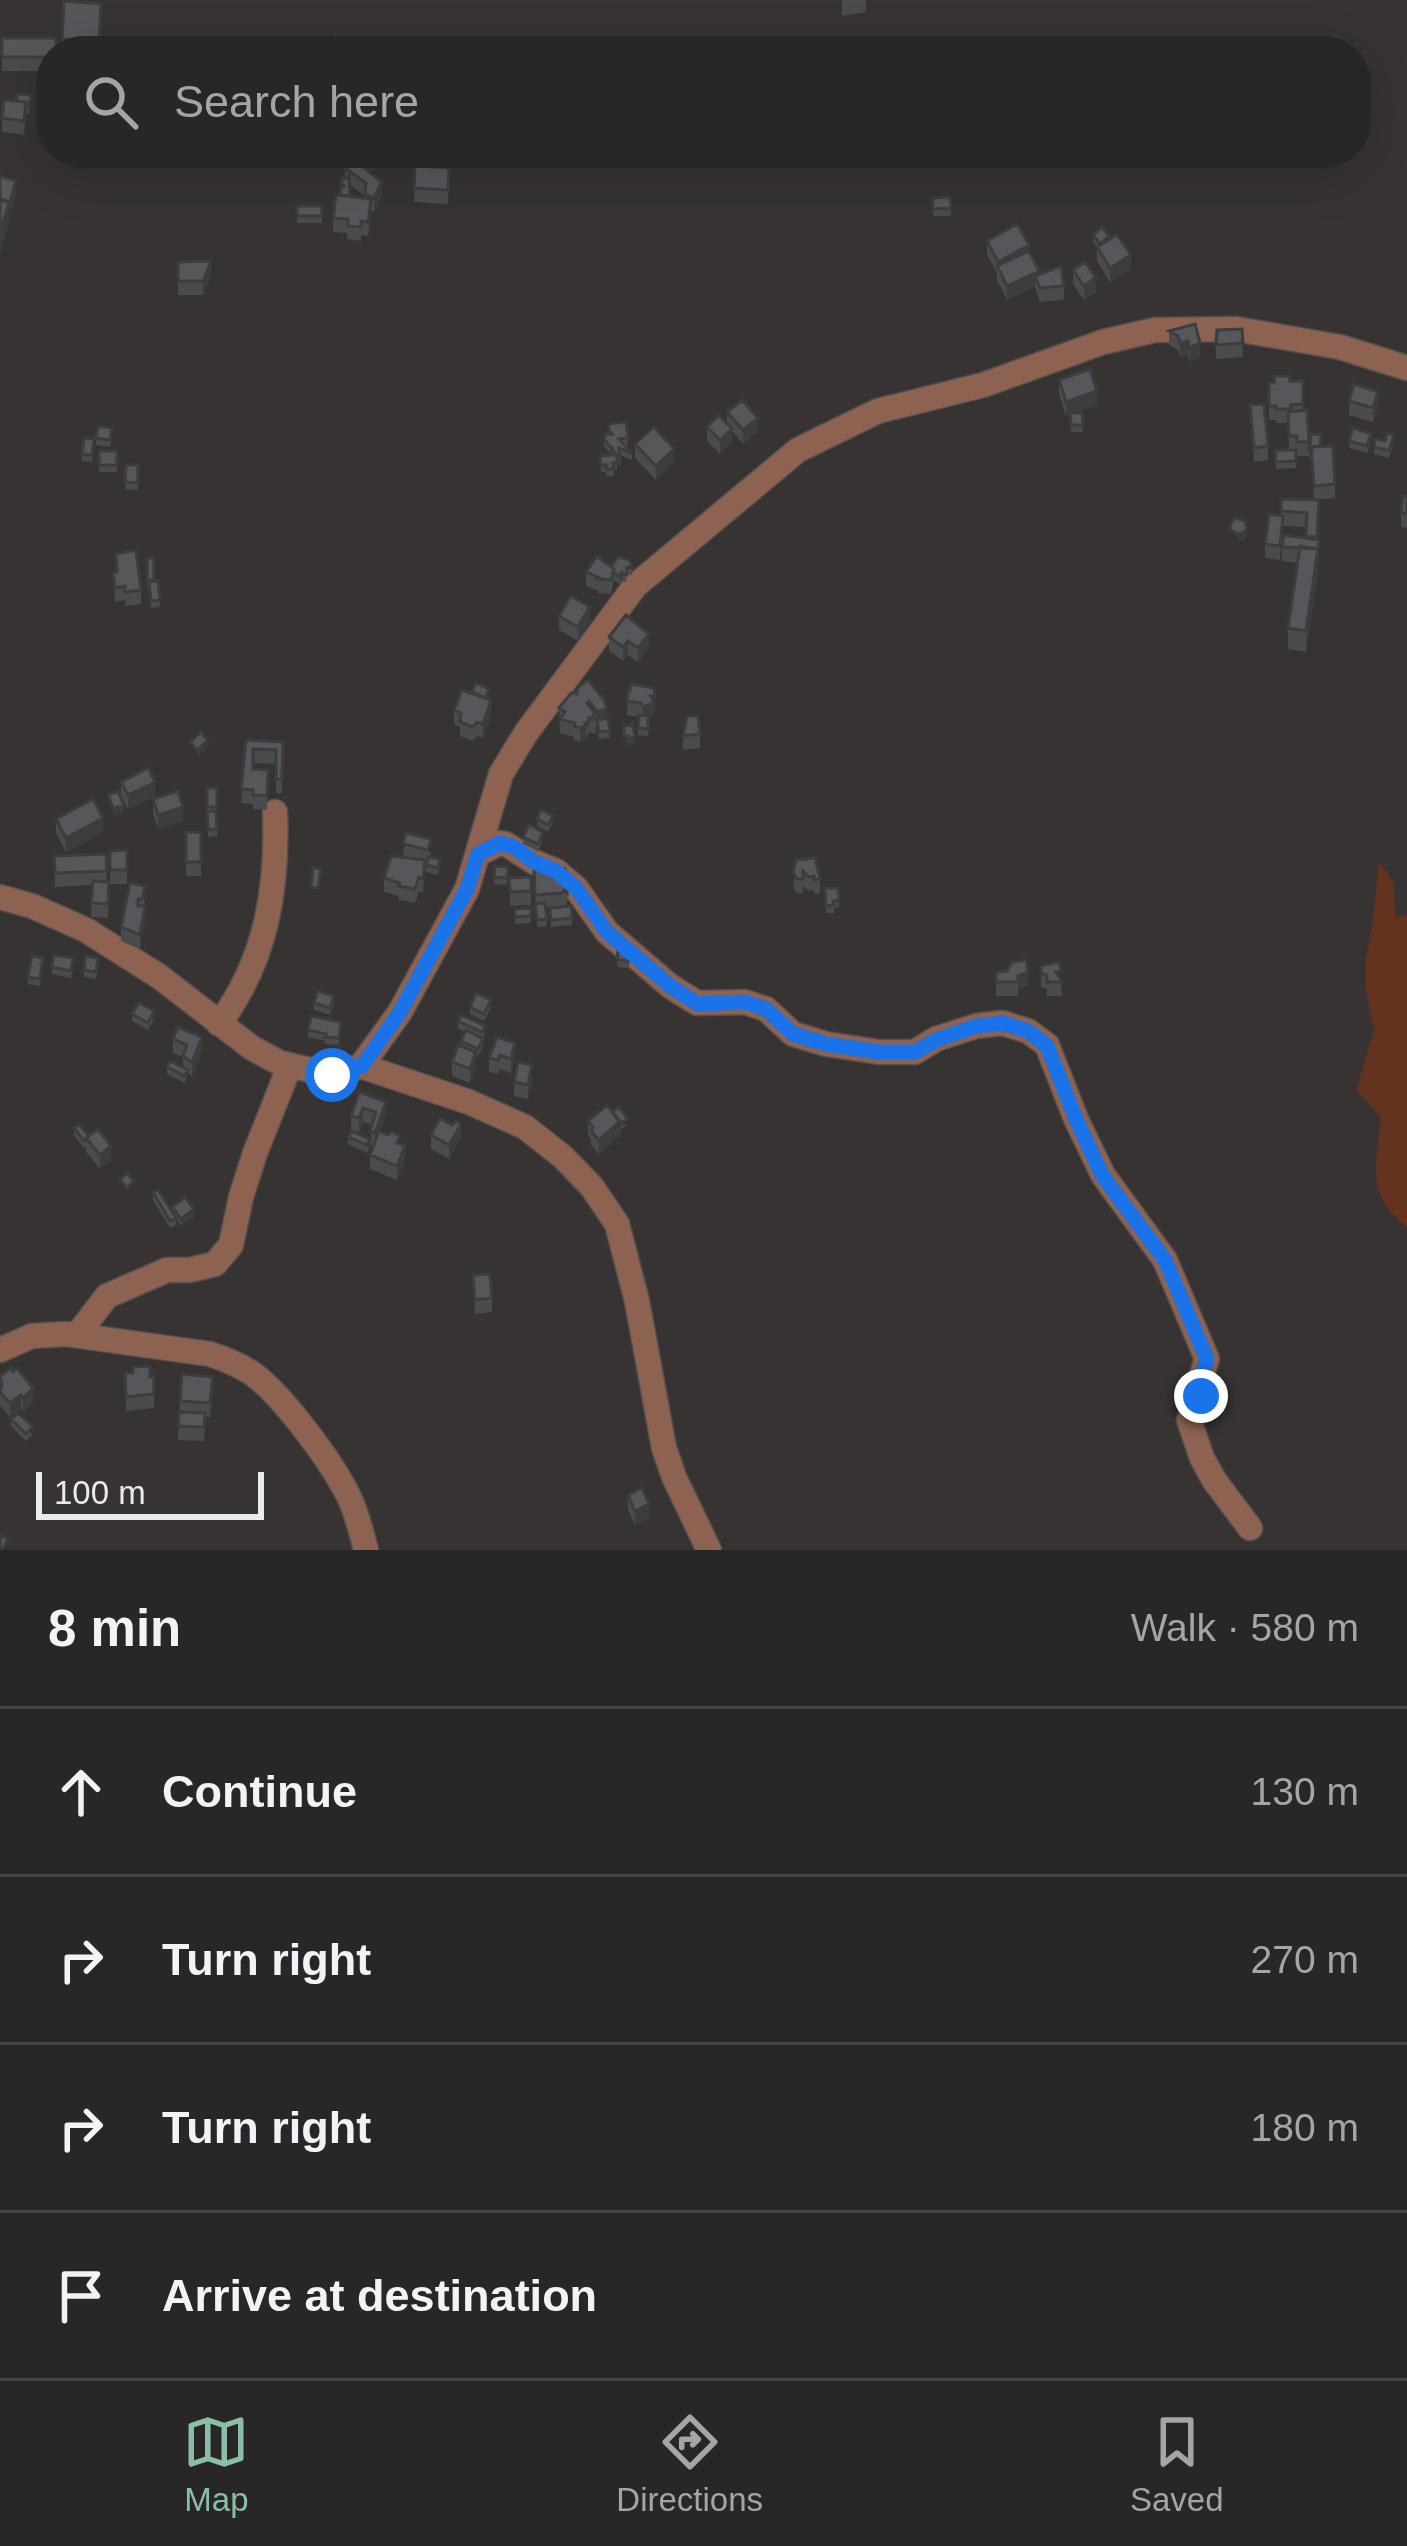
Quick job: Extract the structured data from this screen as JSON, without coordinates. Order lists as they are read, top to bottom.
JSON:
{
  "scale_bar": "100 m",
  "page": {
    "search": "Search here",
    "scale": "100 m",
    "heading": ["8 min", "Walk · 580 m"],
    "list": [
      ["Continue", "130 m"],
      ["Turn right", "270 m"],
      ["Turn right", "180 m"],
      "Arrive at destination"
    ],
    "nav": ["Map", "Directions", "Saved"]
  }
}
